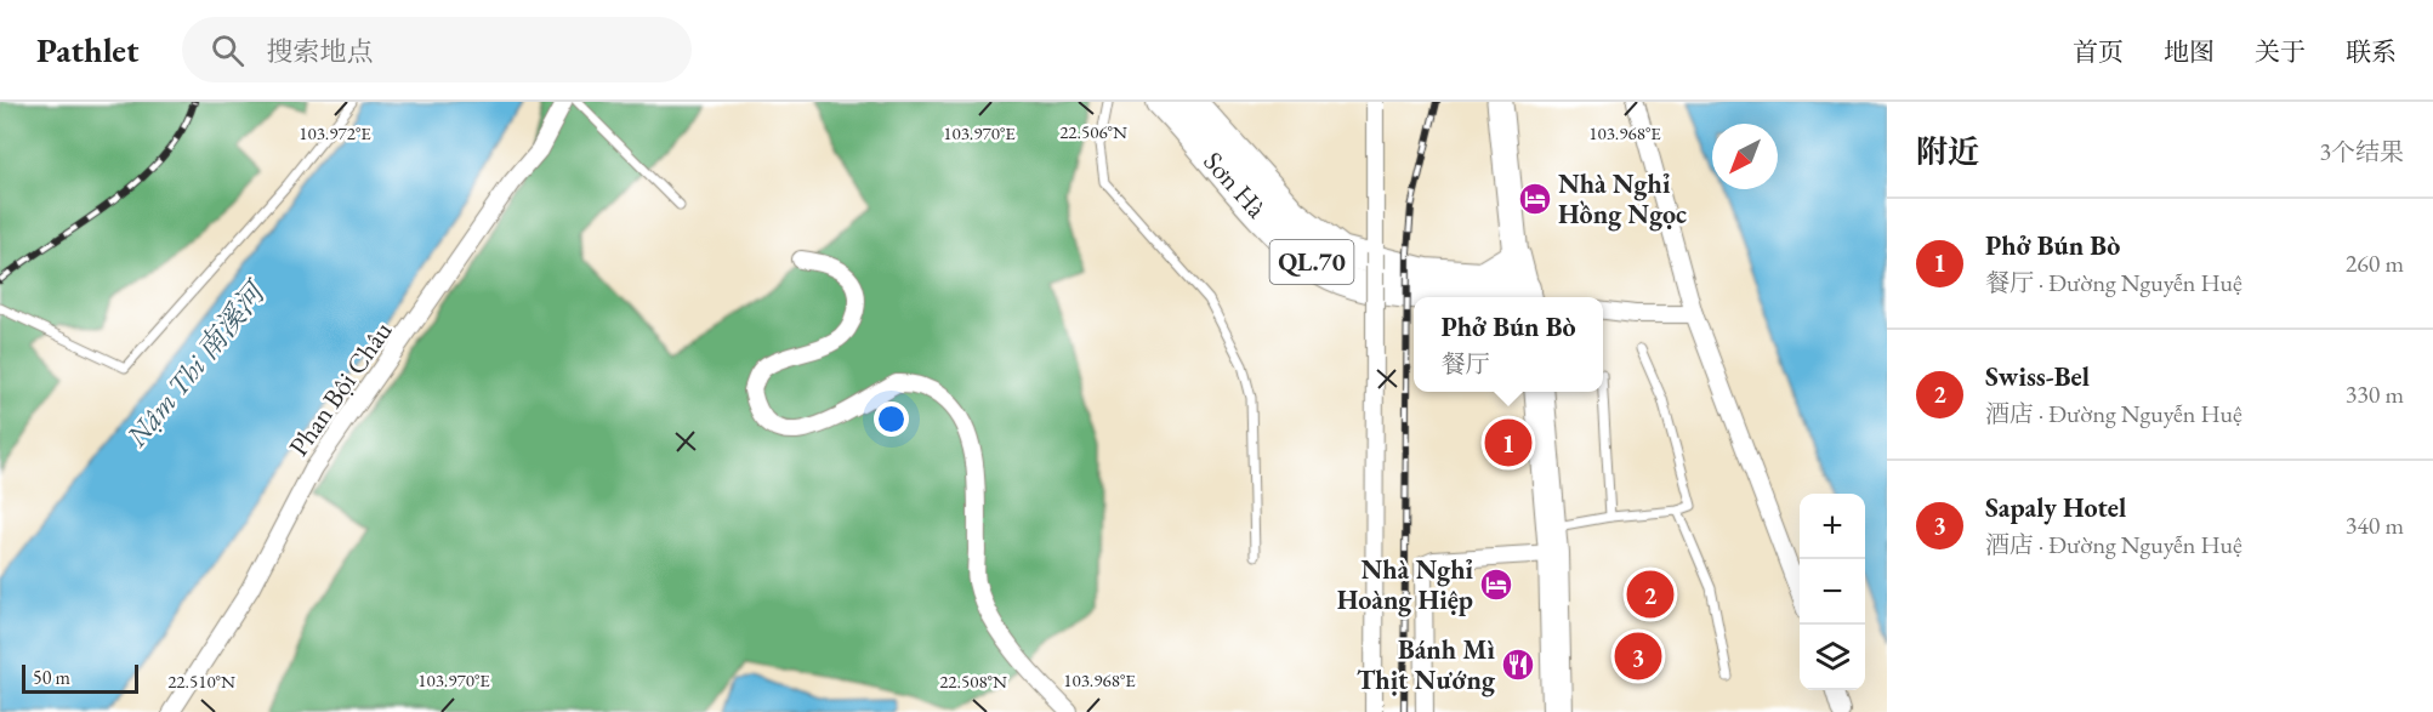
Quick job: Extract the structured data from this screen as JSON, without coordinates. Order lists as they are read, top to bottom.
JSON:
{
  "streets": {
    "highway": ["Sơn Hà", "QL.70"],
    "street": ["Phan Bội Châu"]
  },
  "crossings": [
    ["Sơn Hà", "QL.70"]
  ],
  "water": ["Nậm Thi 南溪河"],
  "places": {
    "hotel": ["Nhà Nghỉ Hồng Ngọc", "Nhà Nghỉ Hoàng Hiệp"],
    "restaurant": ["Bánh Mì Thịt Nướng"]
  },
  "scale_bar": "50 m",
  "north": "bottom left",
  "page": {
    "header": "Pathlet",
    "search": "搜索地点",
    "nav": [
      "首页",
      "地图",
      "关于",
      "联系"
    ],
    "heading": ["附近", "3个结果"],
    "list": [
      {
        "mark": "1",
        "name": "Phở Bún Bò",
        "note": "餐厅 · Đường Nguyễn Huệ",
        "value": "260 m"
      },
      {
        "mark": "2",
        "name": "Swiss-Bel",
        "note": "酒店 · Đường Nguyễn Huệ",
        "value": "330 m"
      },
      {
        "mark": "3",
        "name": "Sapaly Hotel",
        "note": "酒店 · Đường Nguyễn Huệ",
        "value": "340 m"
      }
    ],
    "popup": ["Phở Bún Bò", "餐厅"],
    "pins": ["1", "2", "3"],
    "map_buttons": ["+", "−"],
    "scale": "50 m"
  },
  "coordinates": [
    "22.506°N",
    "103.972°E",
    "103.970°E",
    "103.968°E",
    "22.510°N",
    "22.508°N"
  ]
}
